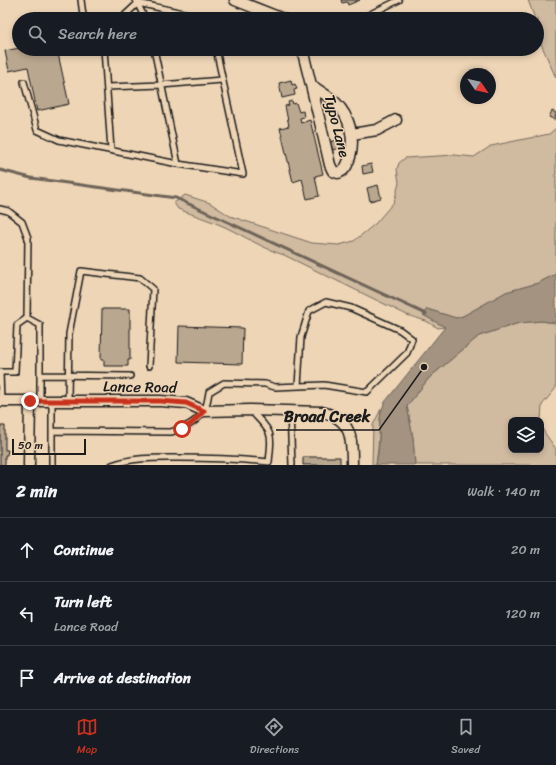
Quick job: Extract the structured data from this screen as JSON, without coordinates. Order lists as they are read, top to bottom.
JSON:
{
  "streets": {
    "street": ["Typo Lane", "Lance Road"]
  },
  "places": ["Broad Creek"],
  "scale_bar": "50 m",
  "north": "bottom right",
  "page": {
    "search": "Search here",
    "scale": "50 m",
    "heading": ["2 min", "Walk · 140 m"],
    "list": [
      ["Continue", "20 m"],
      ["Turn left", "Lance Road", "120 m"],
      "Arrive at destination"
    ],
    "nav": ["Map", "Directions", "Saved"]
  }
}
